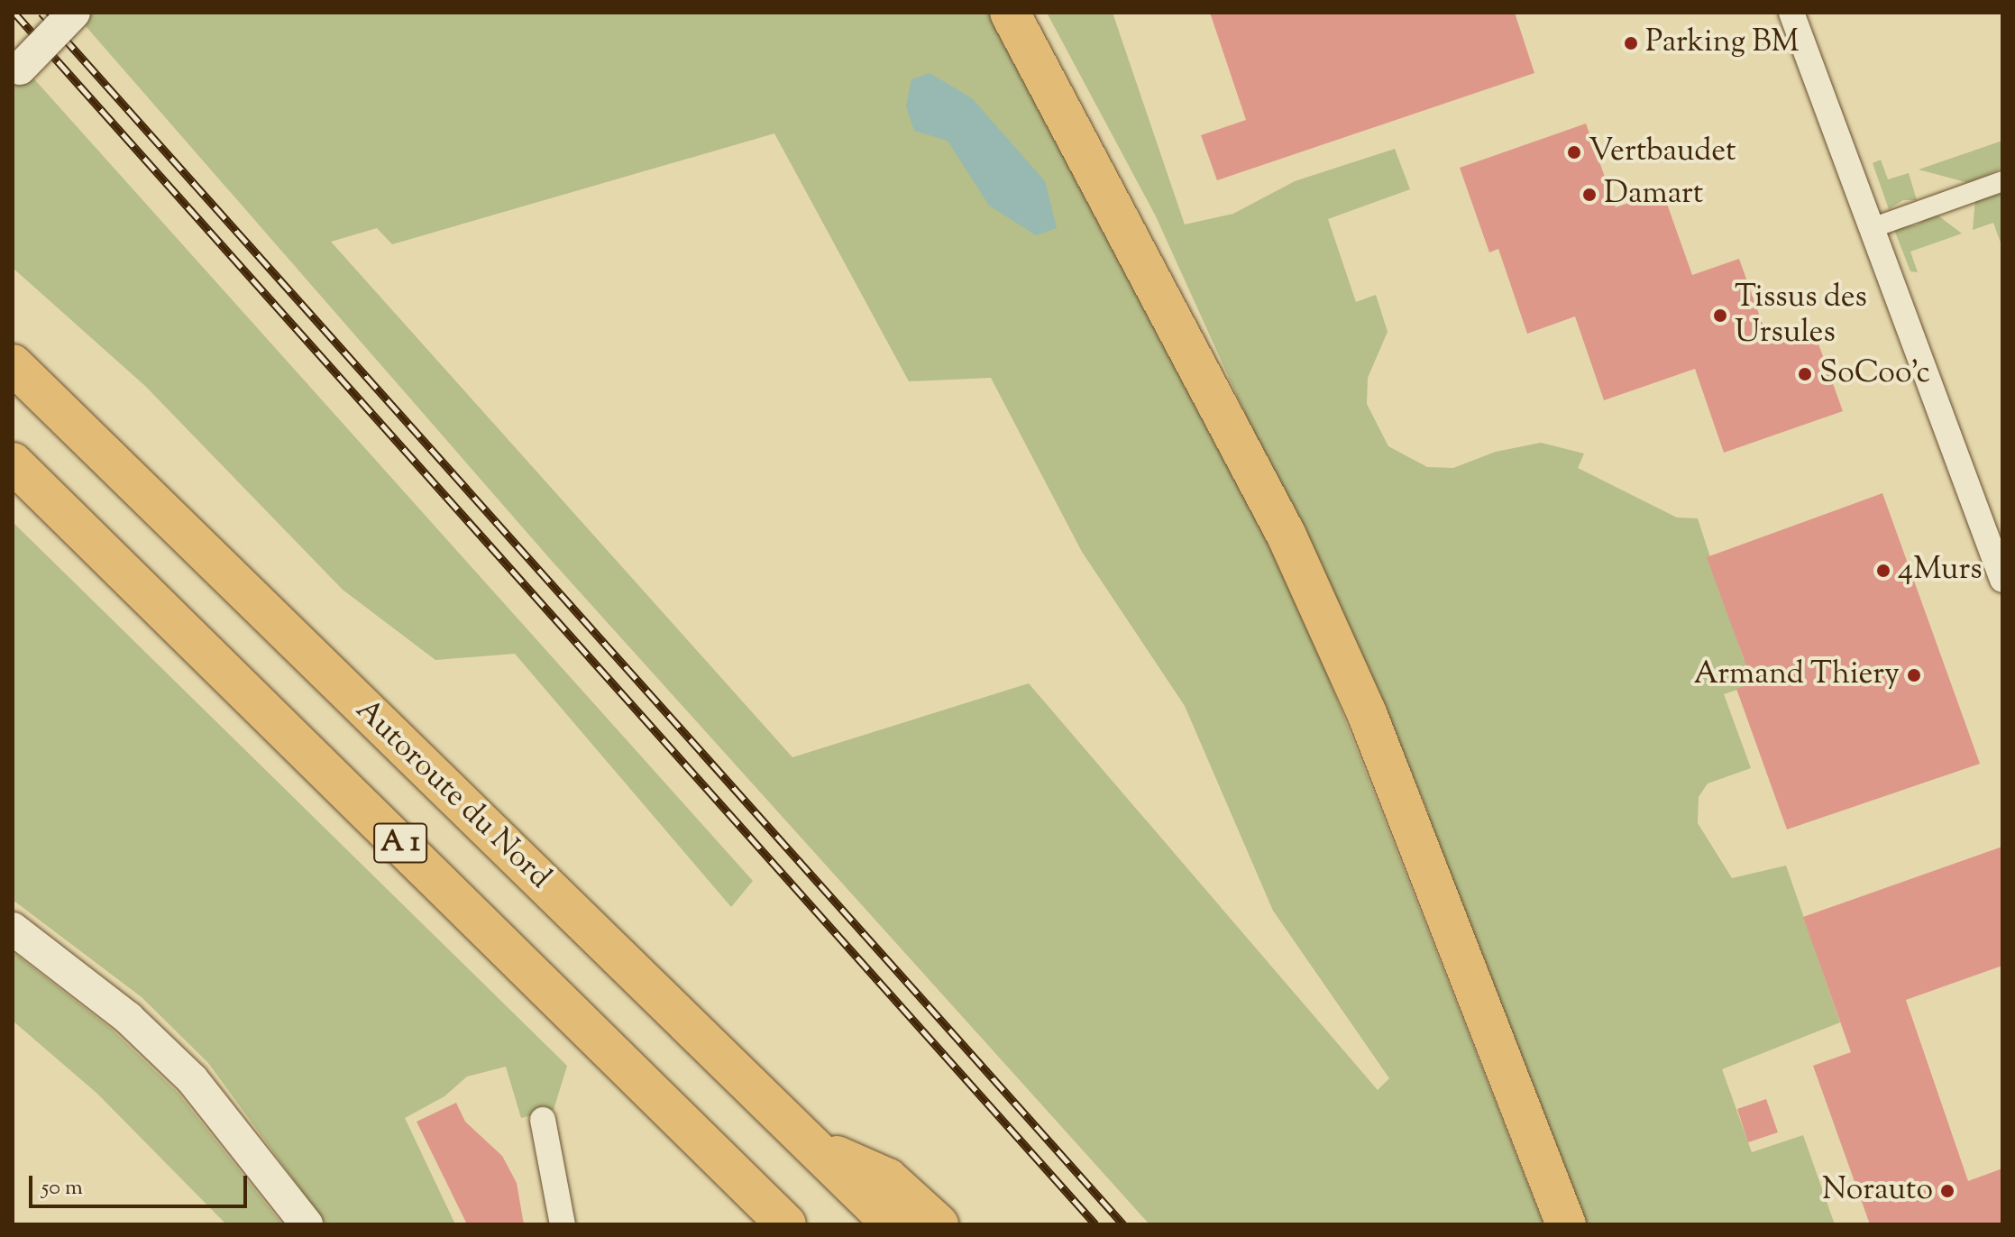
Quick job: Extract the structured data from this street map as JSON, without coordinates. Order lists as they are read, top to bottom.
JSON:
{
  "streets": {
    "highway": ["Autoroute du Nord", "A 1"]
  },
  "places": [
    "Parking BM",
    "Vertbaudet",
    "Damart",
    "Tissus des Ursules",
    "SoCoo'c",
    "4Murs",
    "Armand Thiery",
    "Norauto"
  ],
  "scale_bar": "50 m"
}
